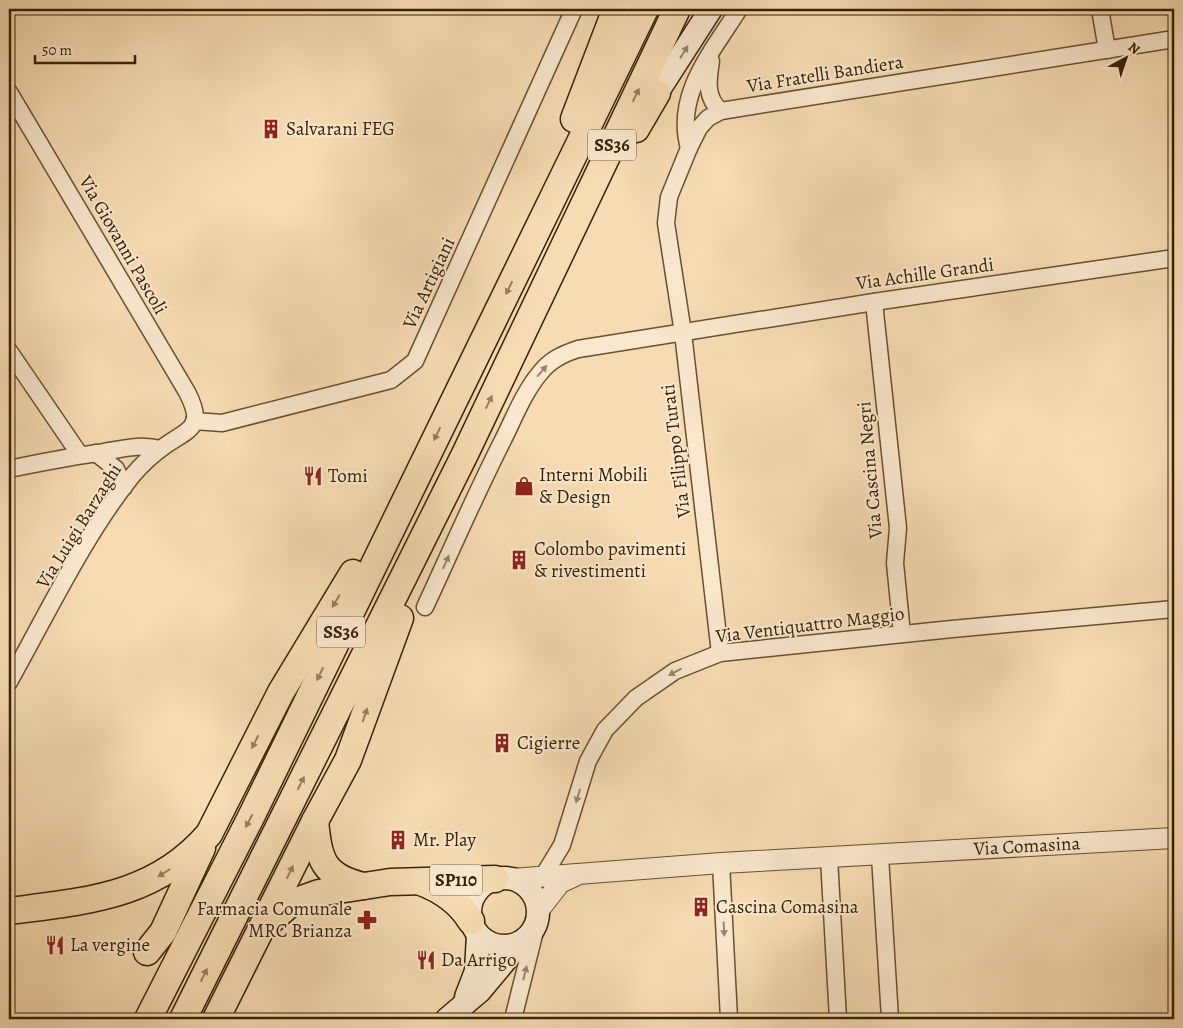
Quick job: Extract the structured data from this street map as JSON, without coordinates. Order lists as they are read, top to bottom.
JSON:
{
  "streets": {
    "highway": ["SS36", "SP110"],
    "street": [
      "Via Fratelli Bandiera",
      "Via Giovanni Pascoli",
      "Via Achille Grandi",
      "Via Artigiani",
      "Via Filippo Turati",
      "Via Cascina Negri",
      "Via Luigi Barzaghi",
      "Via Ventiquattro Maggio",
      "Via Comasina"
    ]
  },
  "crossings": [
    ["Via Fratelli Bandiera", "Via Achille Grandi"],
    ["Via Fratelli Bandiera", "Via Filippo Turati"],
    ["Via Giovanni Pascoli", "Via Artigiani"],
    ["Via Giovanni Pascoli", "Via Luigi Barzaghi"],
    ["Via Achille Grandi", "Via Filippo Turati"],
    ["Via Achille Grandi", "Via Cascina Negri"],
    ["Via Artigiani", "Via Luigi Barzaghi"],
    ["Via Filippo Turati", "Via Ventiquattro Maggio"],
    ["Via Cascina Negri", "Via Ventiquattro Maggio"],
    ["Via Ventiquattro Maggio", "SP110"],
    ["Via Comasina", "SP110"]
  ],
  "one_way": ["Via Achille Grandi", "Via Ventiquattro Maggio"],
  "places": {
    "building": [
      "Salvarani FEG",
      "Colombo pavimenti & rivestimenti",
      "Cigierre",
      "Mr. Play",
      "Cascina Comasina"
    ],
    "restaurant": ["Tomi", "La vergine", "Da Arrigo"],
    "shop": ["Interni Mobili & Design"],
    "pharmacy": ["Farmacia Comunale MRC Brianza"]
  },
  "scale_bar": "50 m",
  "north": "top right"
}
